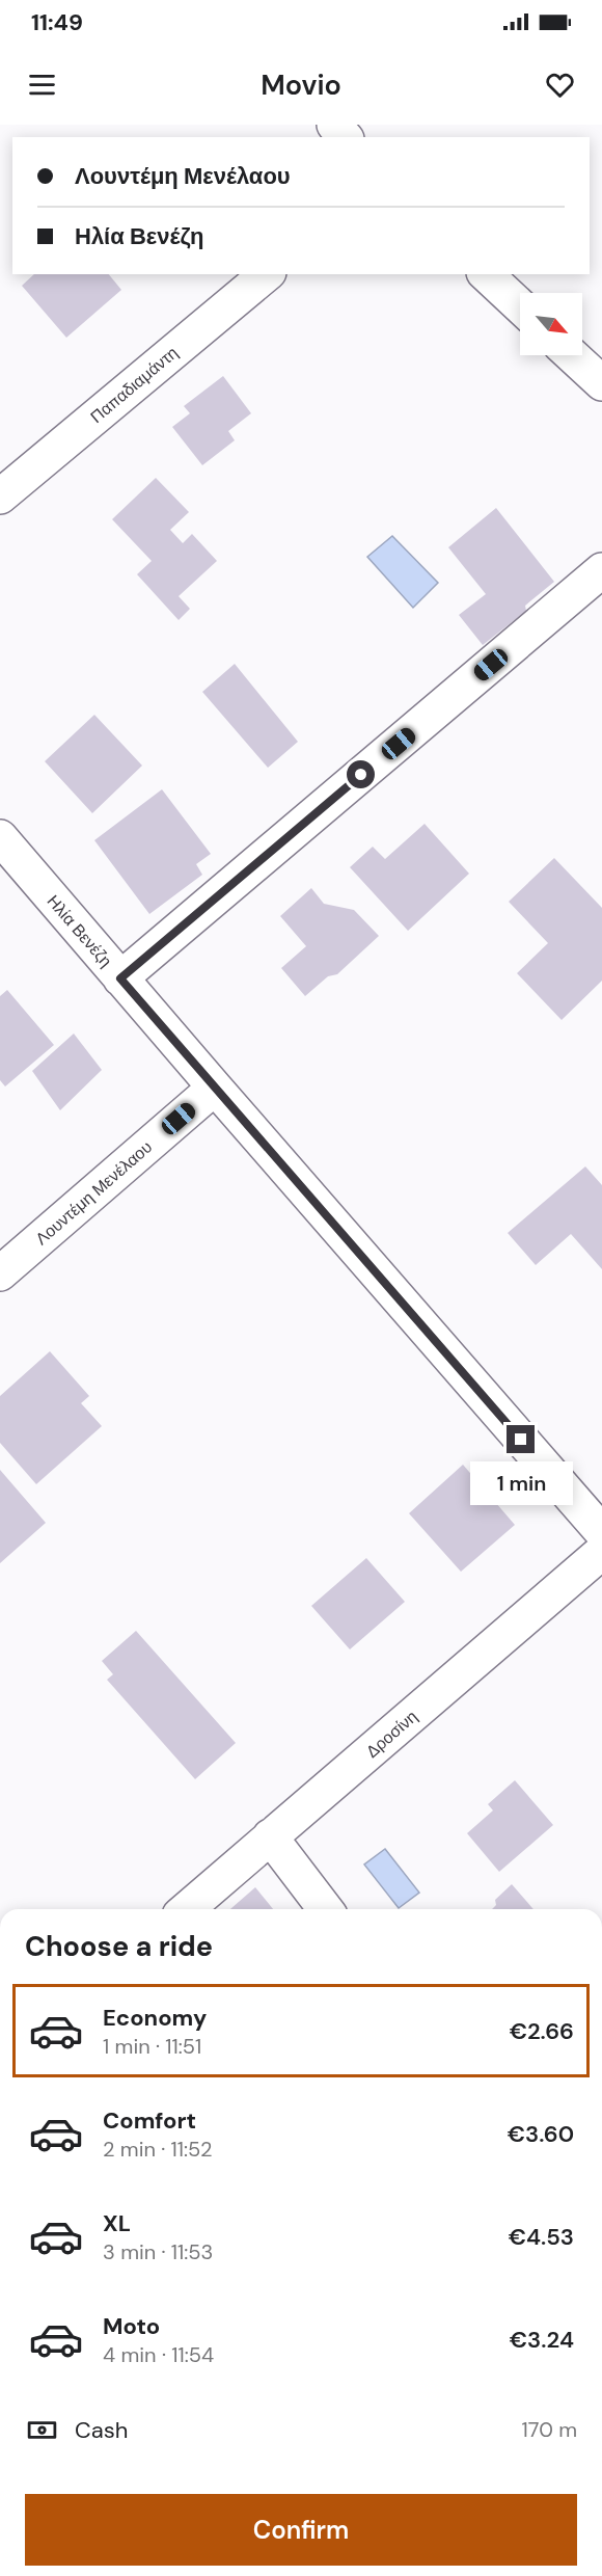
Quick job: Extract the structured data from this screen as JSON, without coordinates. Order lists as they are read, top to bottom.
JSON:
{
  "streets": {
    "street": [
      "Παπαδιαμάντη",
      "Ηλία Βενέζη",
      "Λουντέμη Μενέλαου",
      "Δροσίνη"
    ]
  },
  "crossings": [
    ["Ηλία Βενέζη", "Λουντέμη Μενέλαου"]
  ],
  "north": "bottom right",
  "page": {
    "status": "11:49",
    "header": "Movio",
    "banner": ["Λουντέμη Μενέλαου", "Ηλία Βενέζη"],
    "bubble": "1 min",
    "heading": "Choose a ride",
    "list": [
      {
        "name": "Economy",
        "note": "1 min · 11:51",
        "value": "€2.66"
      },
      {
        "name": "Comfort",
        "note": "2 min · 11:52",
        "value": "€3.60"
      },
      {
        "name": "XL",
        "note": "3 min · 11:53",
        "value": "€4.53"
      },
      {
        "name": "Moto",
        "note": "4 min · 11:54",
        "value": "€3.24"
      }
    ],
    "pay": ["Cash", "170 m"],
    "buttons": "Confirm"
  }
}
